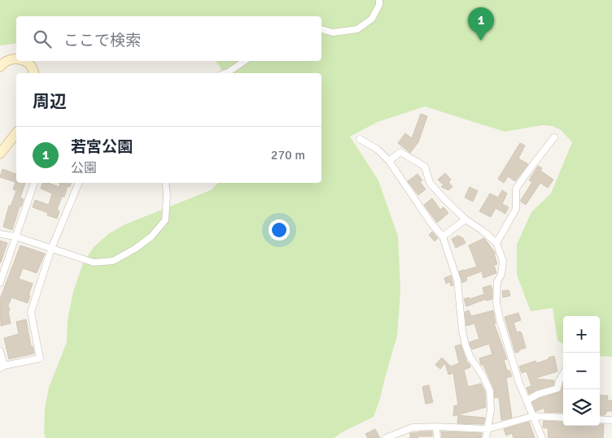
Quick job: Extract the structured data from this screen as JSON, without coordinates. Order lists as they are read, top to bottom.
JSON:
{
  "page": {
    "pins": "1",
    "search": "ここで検索",
    "heading": "周辺",
    "list": [
      {
        "mark": "1",
        "name": "若宮公園",
        "note": "公園",
        "value": "270 m"
      }
    ],
    "map_buttons": ["+", "−"]
  }
}
